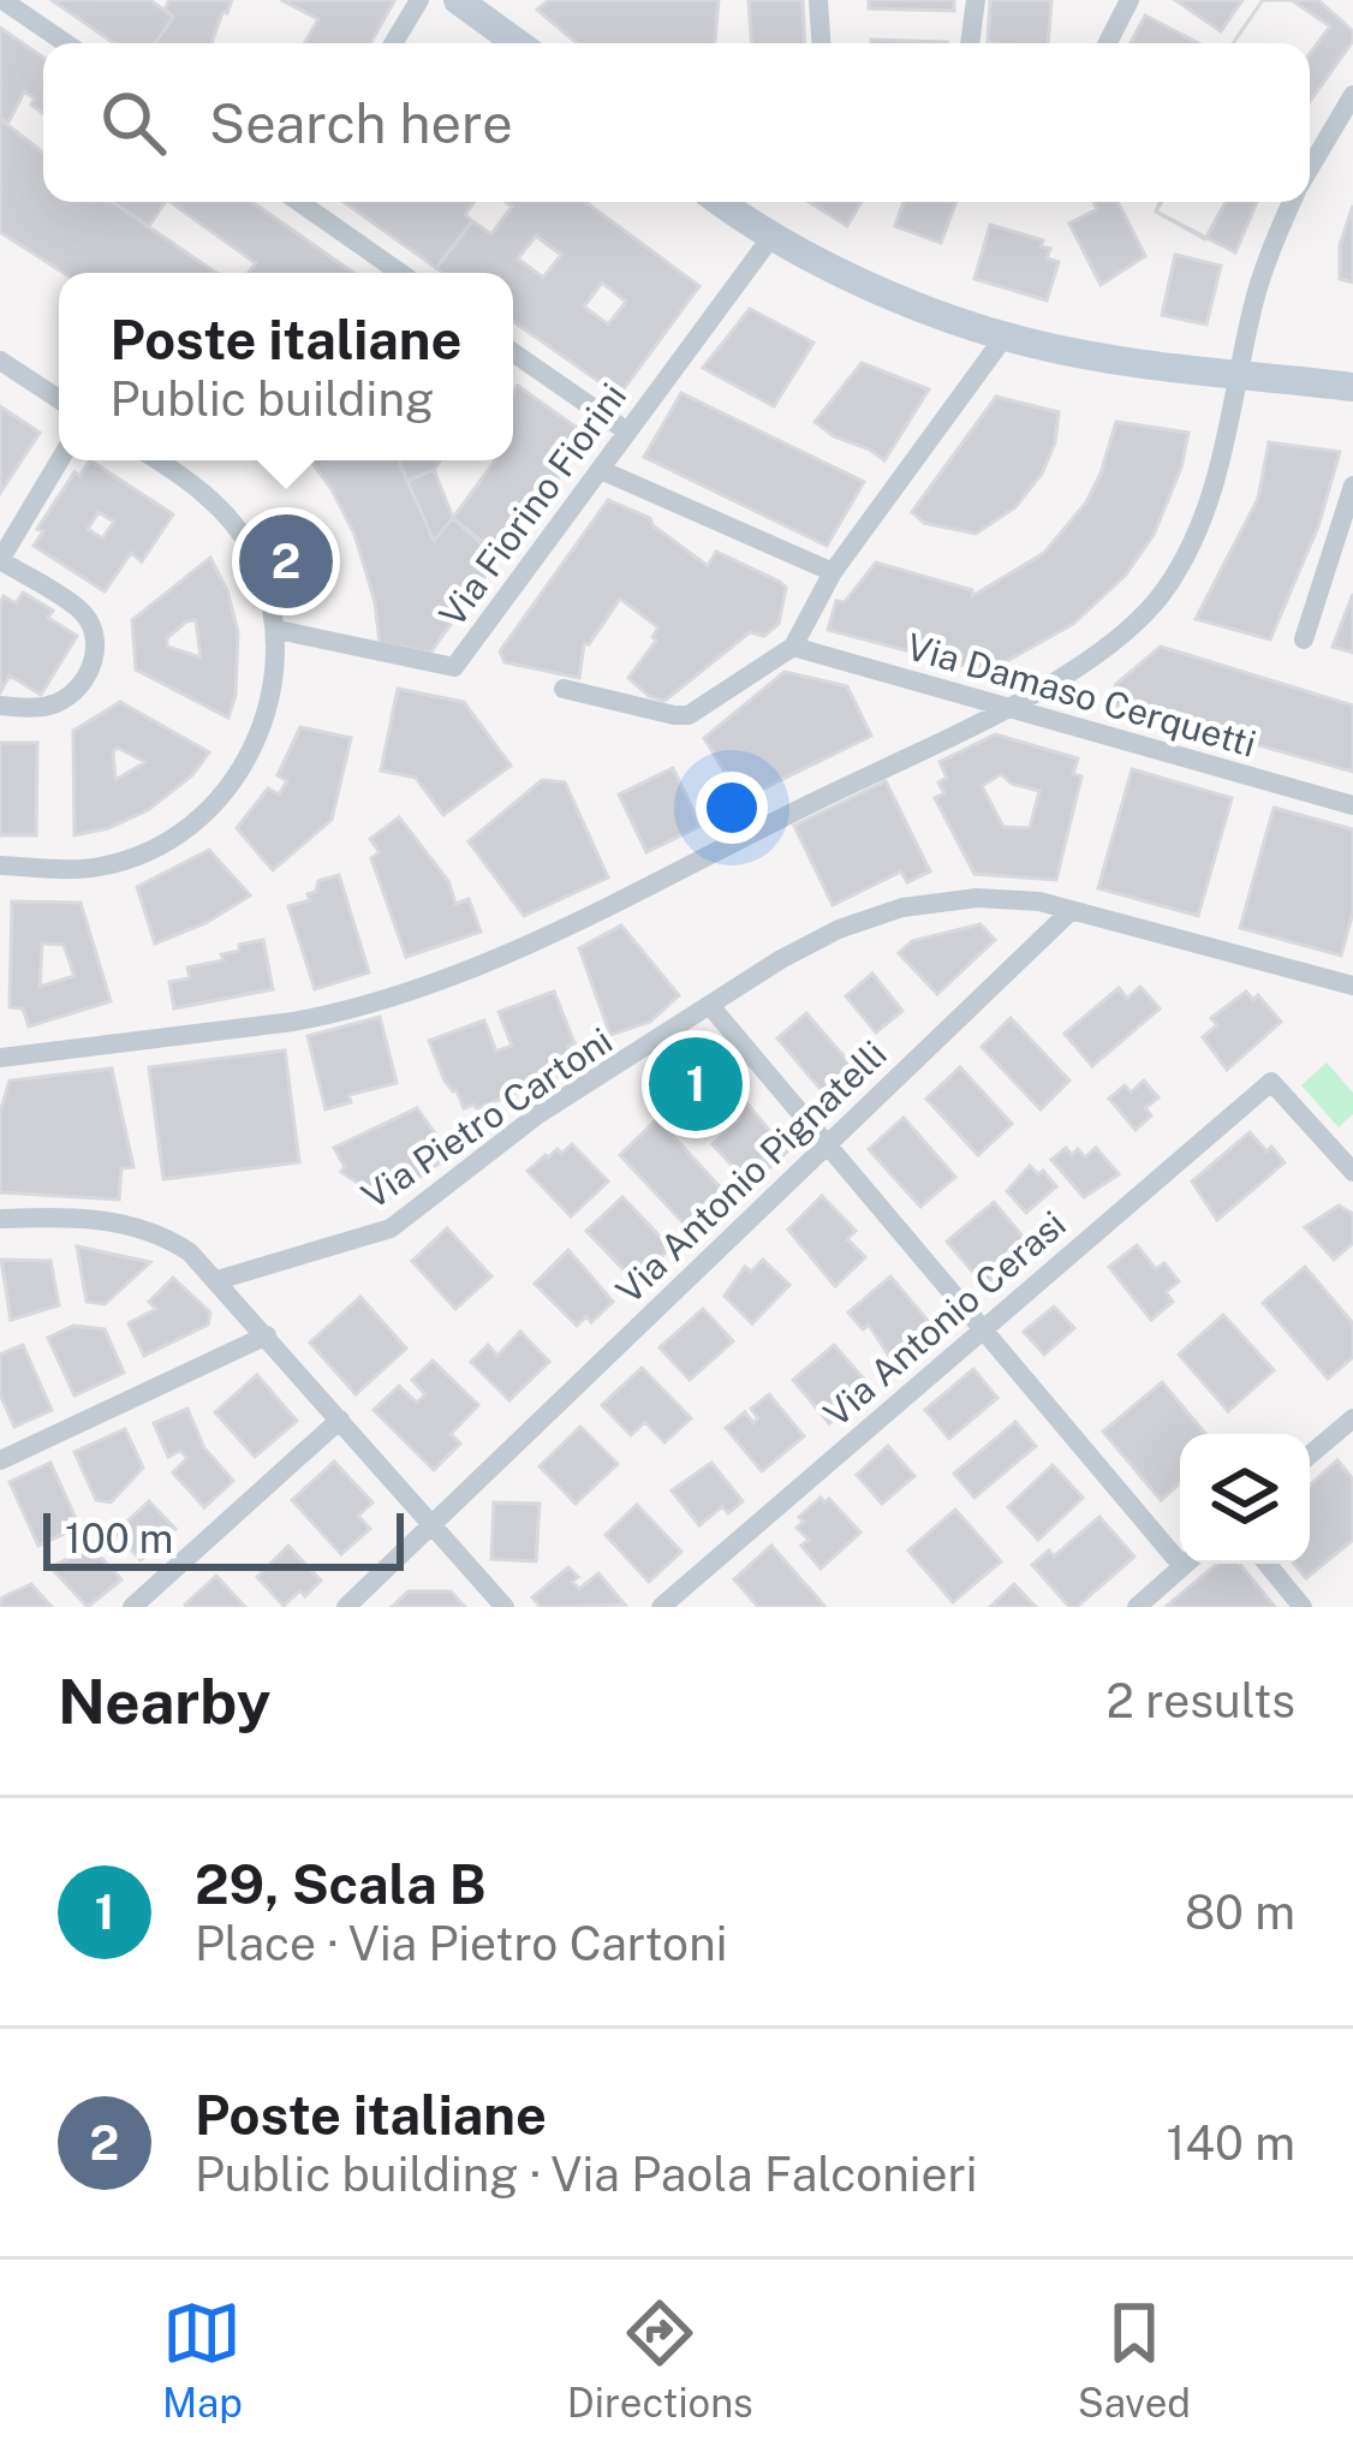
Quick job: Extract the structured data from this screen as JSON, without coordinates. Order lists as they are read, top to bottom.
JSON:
{
  "streets": {
    "street": [
      "Via Fiorino Fiorini",
      "Via Damaso Cerquetti",
      "Via Pietro Cartoni",
      "Via Antonio Pignatelli",
      "Via Antonio Cerasi"
    ]
  },
  "crossings": [
    ["Via Pietro Cartoni", "Via Antonio Pignatelli"]
  ],
  "scale_bar": "100 m",
  "page": {
    "search": "Search here",
    "popup": ["Poste italiane", "Public building"],
    "pins": ["2", "1"],
    "scale": "100 m",
    "heading": ["Nearby", "2 results"],
    "list": [
      {
        "mark": "1",
        "name": "29, Scala B",
        "note": "Place · Via Pietro Cartoni",
        "value": "80 m"
      },
      {
        "mark": "2",
        "name": "Poste italiane",
        "note": "Public building · Via Paola Falconieri",
        "value": "140 m"
      }
    ],
    "nav": ["Map", "Directions", "Saved"]
  }
}
